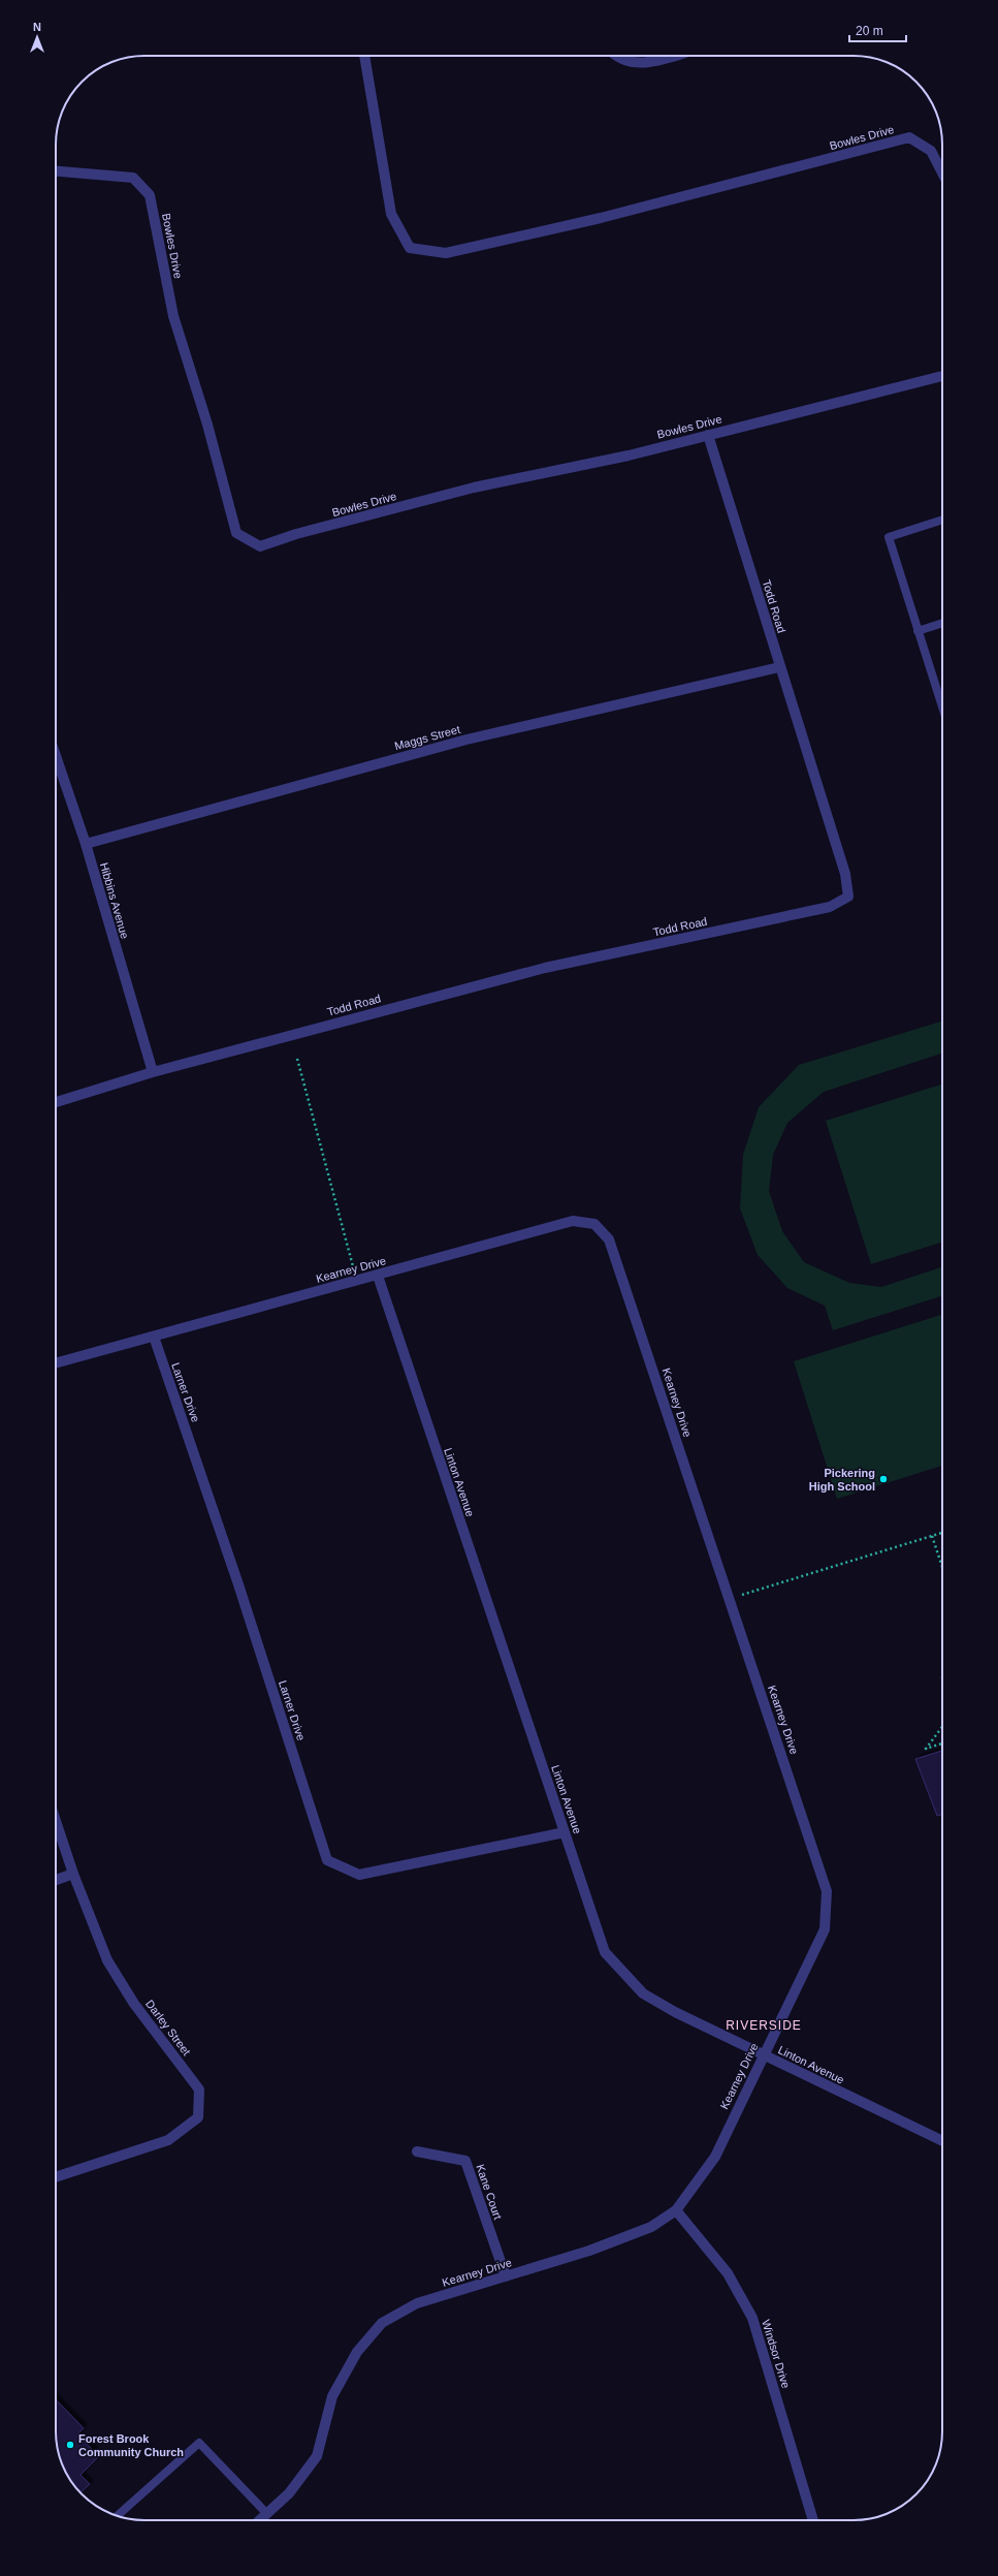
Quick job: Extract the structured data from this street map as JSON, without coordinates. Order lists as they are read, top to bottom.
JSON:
{
  "streets": {
    "street": [
      "Bowles Drive",
      "Todd Road",
      "Maggs Street",
      "Hibbins Avenue",
      "Kearney Drive",
      "Larner Drive",
      "Linton Avenue",
      "Darley Street",
      "Kane Court",
      "Windsor Drive"
    ]
  },
  "crossings": [
    ["Bowles Drive", "Todd Road"],
    ["Todd Road", "Maggs Street"],
    ["Todd Road", "Hibbins Avenue"],
    ["Maggs Street", "Hibbins Avenue"],
    ["Kearney Drive", "Larner Drive"],
    ["Kearney Drive", "Linton Avenue"],
    ["Kearney Drive", "Kane Court"],
    ["Kearney Drive", "Windsor Drive"],
    ["Larner Drive", "Linton Avenue"]
  ],
  "districts": ["RIVERSIDE"],
  "places": ["Pickering High School", "Forest Brook Community Church"],
  "scale_bar": "20 m",
  "north": "top"
}
